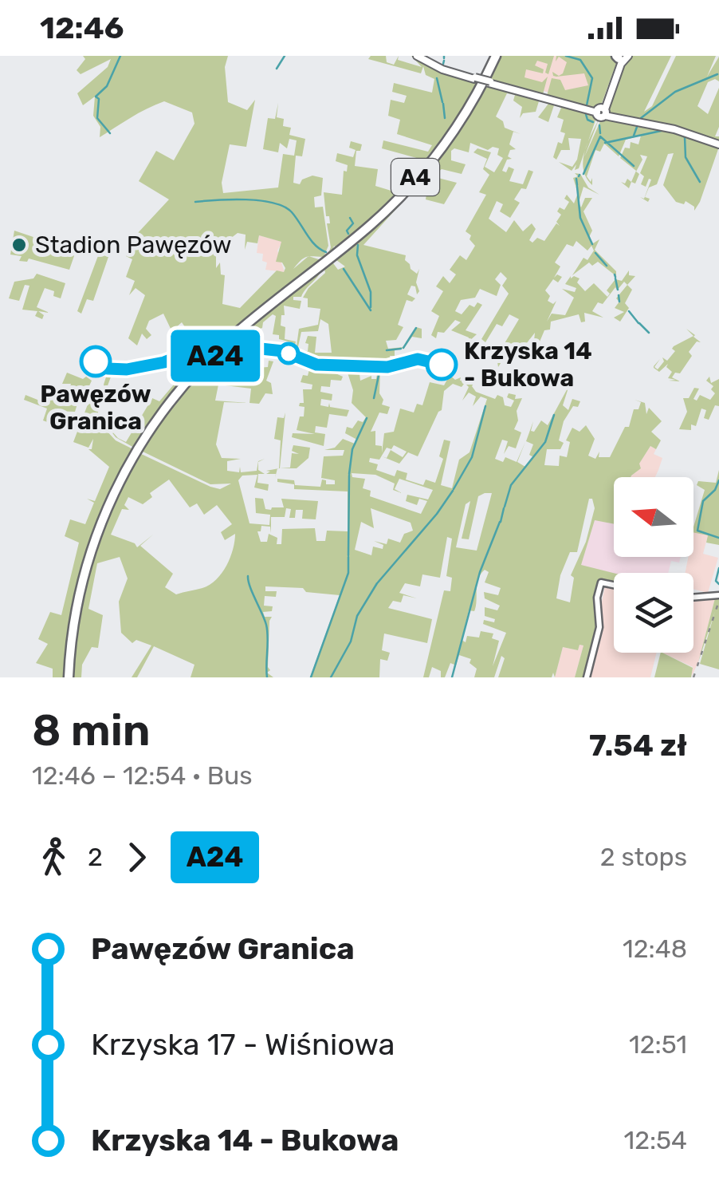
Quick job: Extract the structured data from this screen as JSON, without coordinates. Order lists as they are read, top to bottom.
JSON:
{
  "streets": {
    "highway": ["A4"]
  },
  "places": ["Stadion Pawęzów", "Pawęzów Granica", "Krzyska 14 - Bukowa"],
  "lines": ["bus line A24"],
  "north": "left",
  "page": {
    "status": "12:46",
    "on_map": "A24",
    "heading": ["8 min", "12:46 – 12:54 · Bus", "7.54 zł"],
    "legs": ["2", "A24", "2 stops"],
    "list": [
      {
        "name": "Pawęzów Granica",
        "value": "12:48"
      },
      {
        "name": "Krzyska 17 - Wiśniowa",
        "value": "12:51"
      },
      {
        "name": "Krzyska 14 - Bukowa",
        "value": "12:54"
      }
    ]
  }
}
